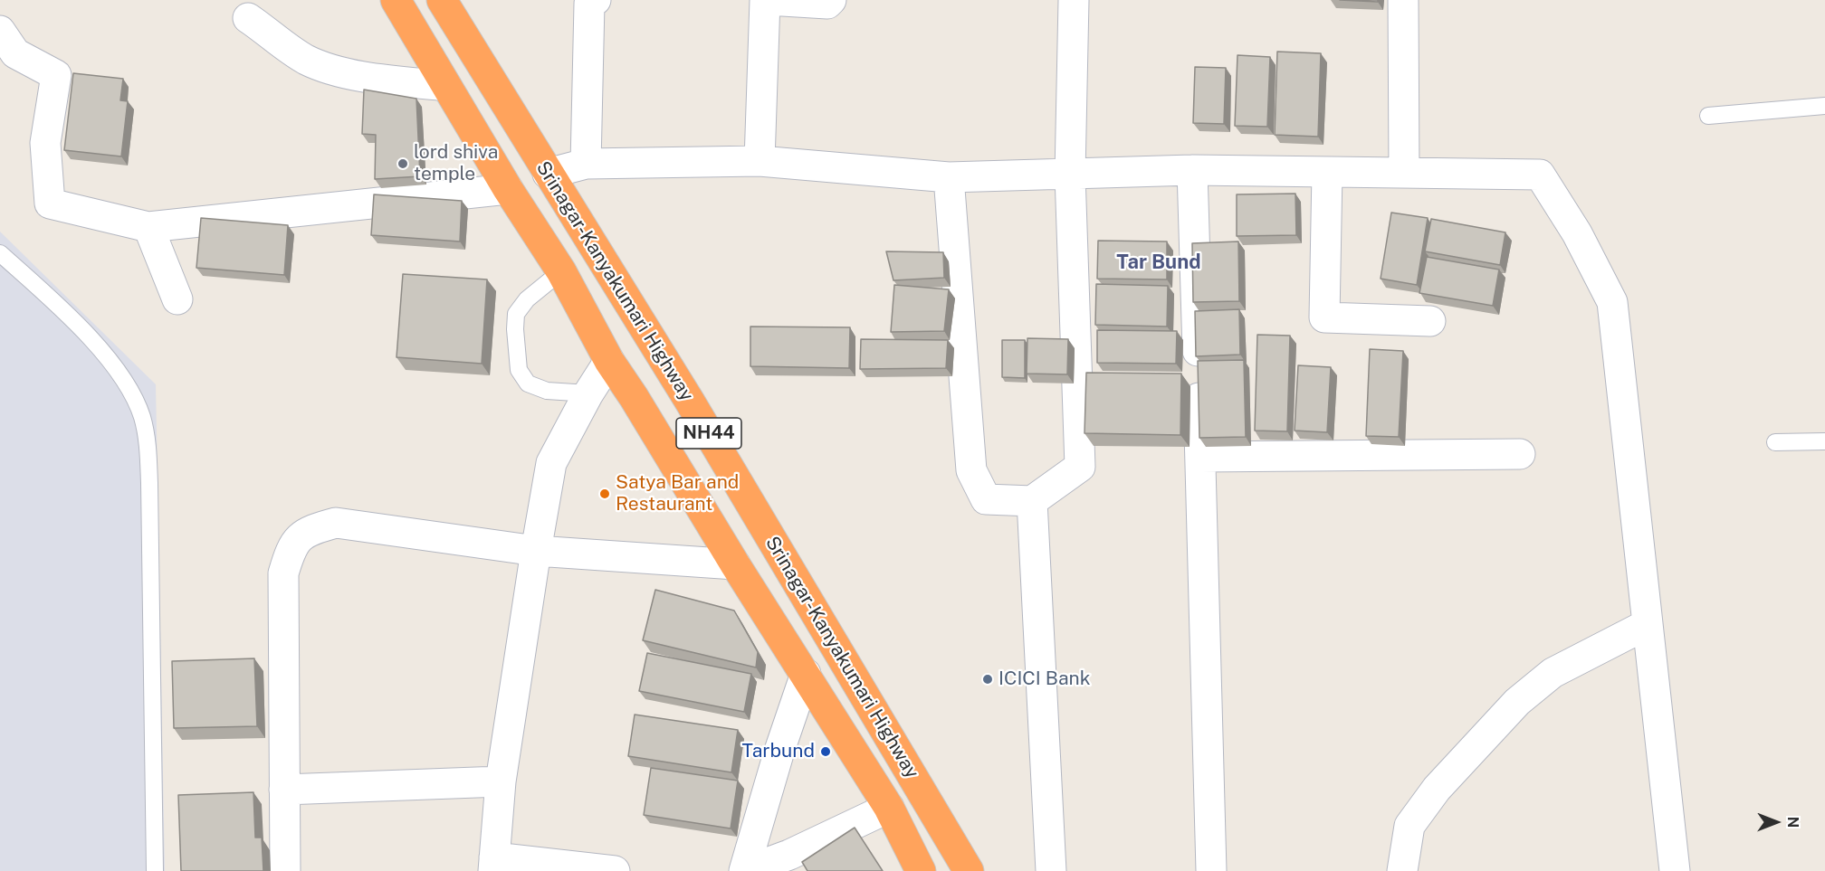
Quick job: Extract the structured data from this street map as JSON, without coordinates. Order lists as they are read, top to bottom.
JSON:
{
  "streets": {
    "highway": ["Srinagar-Kanyakumari Highway", "NH44"]
  },
  "districts": ["Tar Bund"],
  "places": [
    "lord shiva temple",
    "Satya Bar and Restaurant",
    "ICICI Bank",
    "Tarbund"
  ],
  "north": "right"
}
